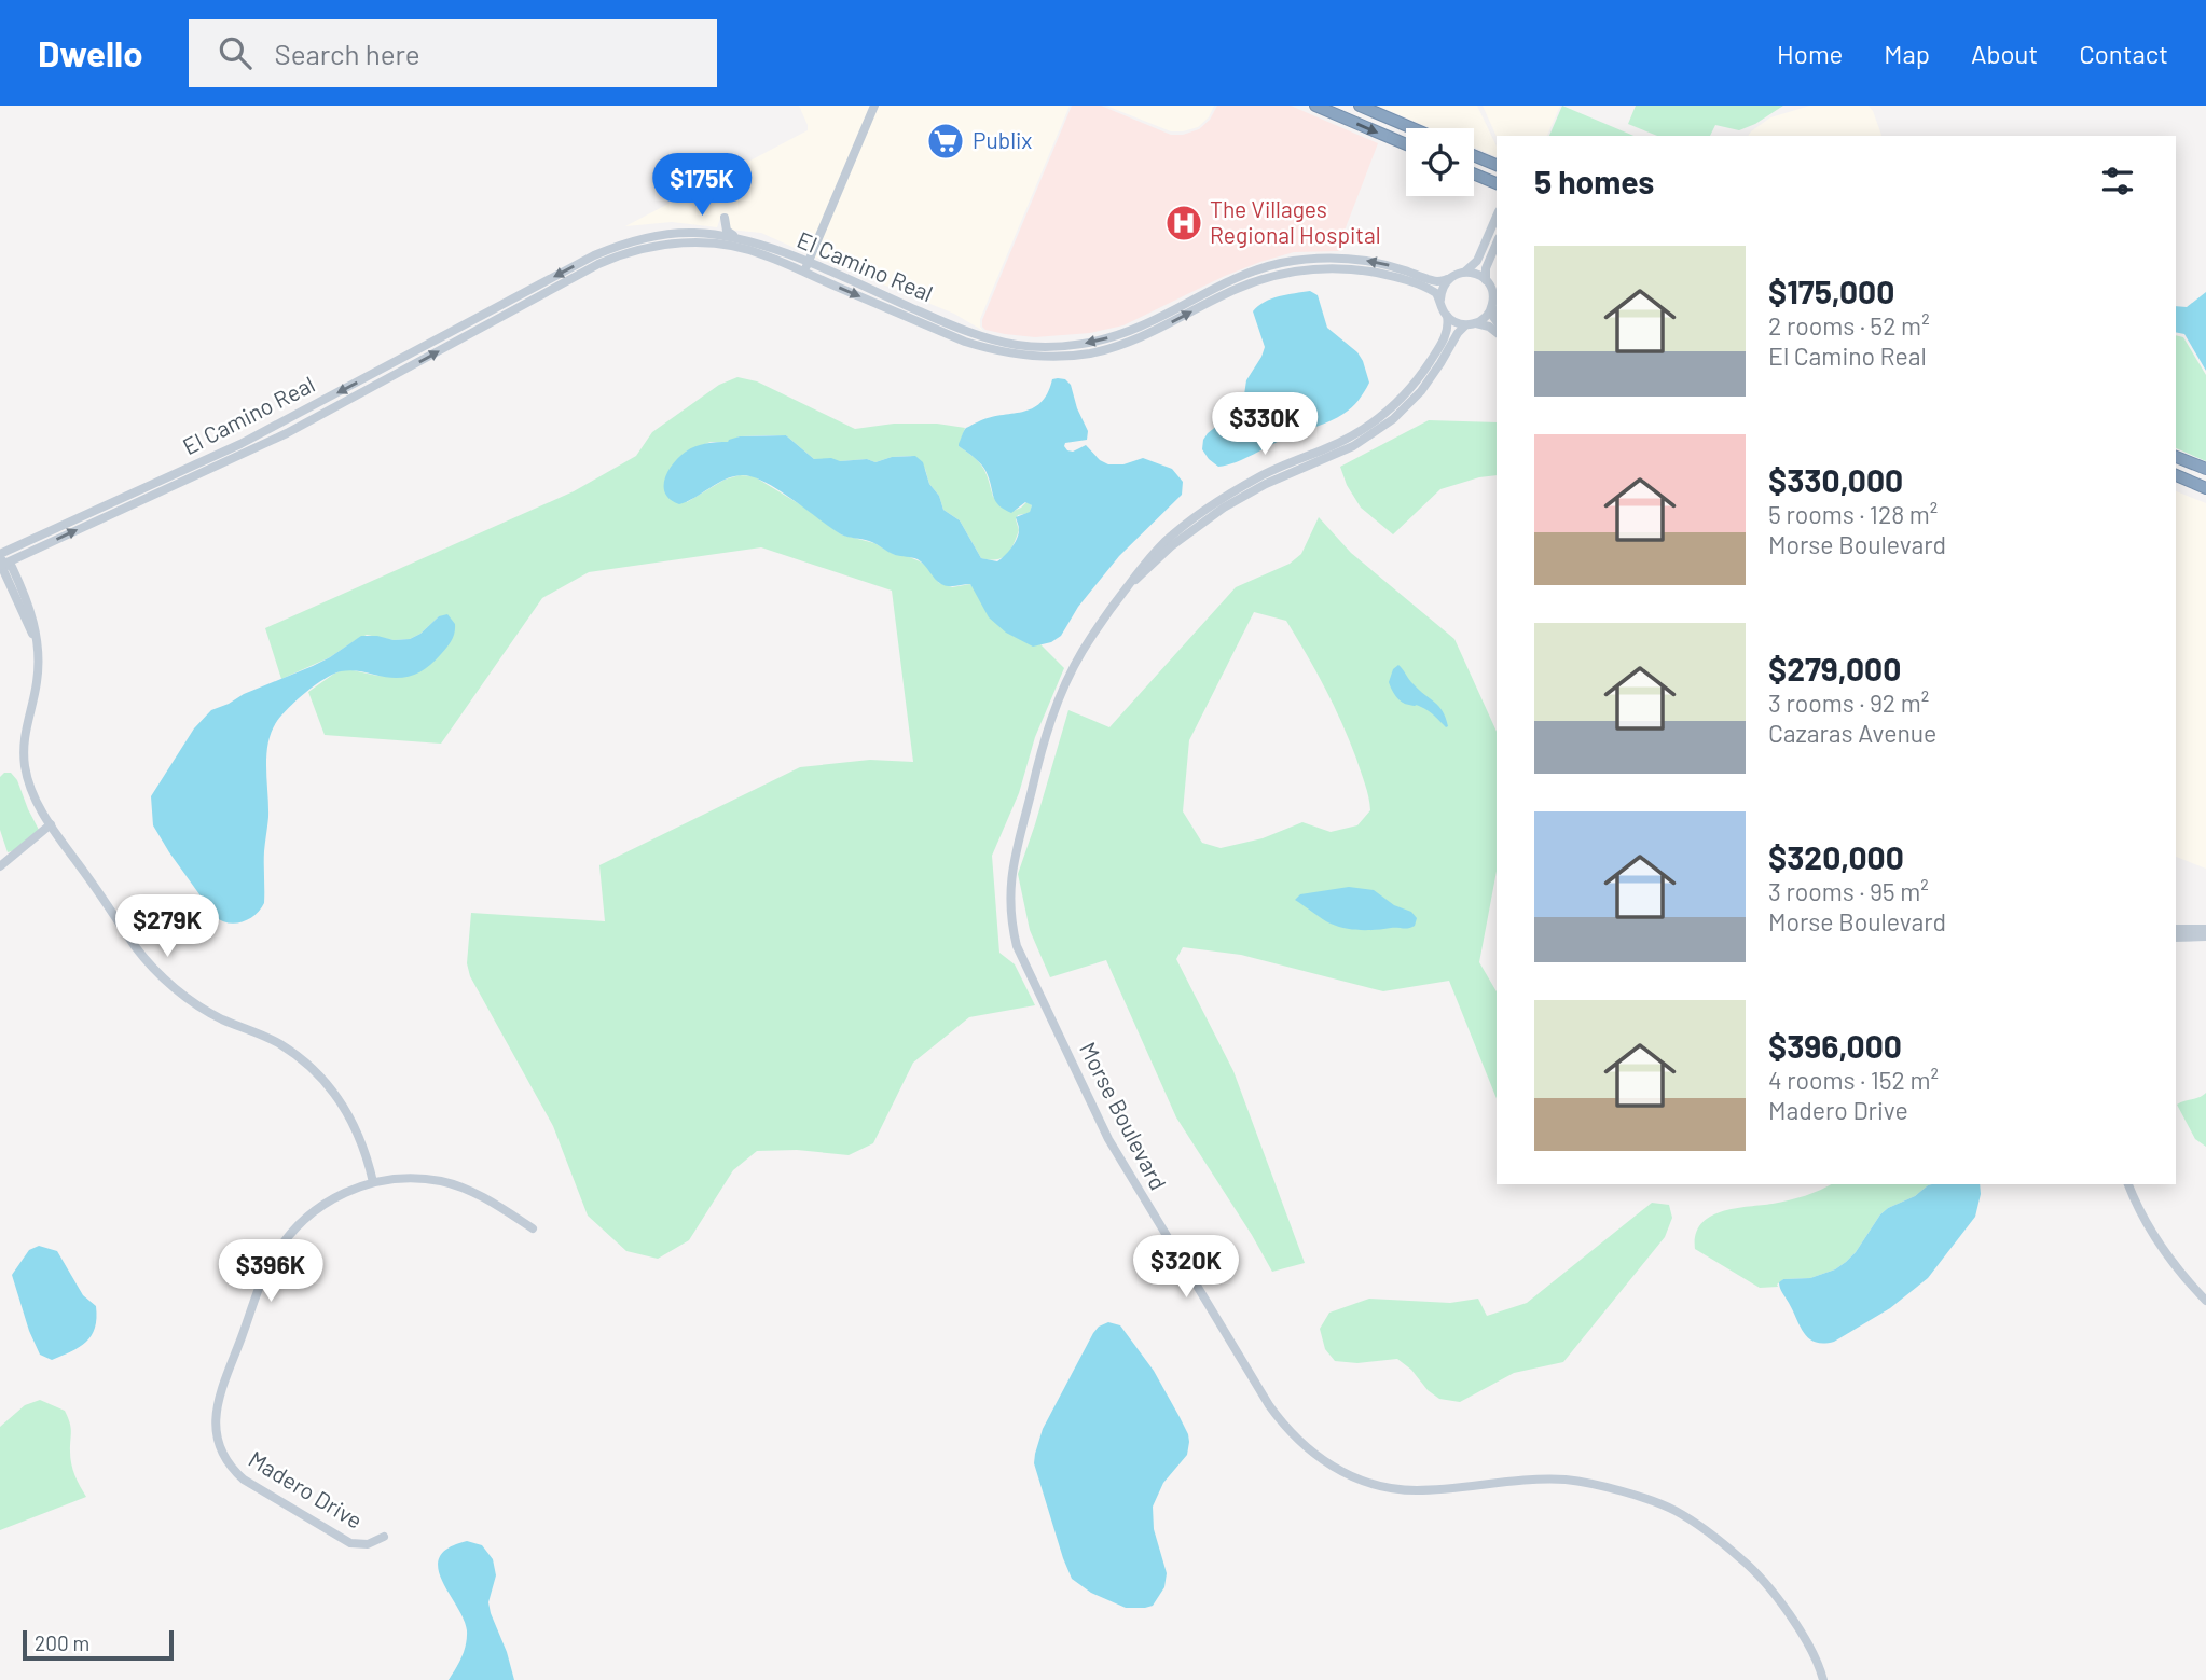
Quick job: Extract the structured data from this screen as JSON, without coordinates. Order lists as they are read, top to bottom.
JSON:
{
  "streets": {
    "street": ["El Camino Real", "Morse Boulevard", "Madero Drive"]
  },
  "crossings": [
    ["El Camino Real", "Morse Boulevard"]
  ],
  "places": {
    "supermarket": ["Publix"],
    "hospital": ["The Villages Regional Hospital"]
  },
  "scale_bar": "200 m",
  "page": {
    "header": "Dwello",
    "search": "Search here",
    "nav": [
      "Home",
      "Map",
      "About",
      "Contact"
    ],
    "heading": "5 homes",
    "price": [
      "$175K",
      "$330K",
      "$279K",
      "$320K",
      "$396K"
    ],
    "list": [
      {
        "name": "$175,000",
        "note": "2 rooms · 52 m² · El Camino Real"
      },
      {
        "name": "$330,000",
        "note": "5 rooms · 128 m² · Morse Boulevard"
      },
      {
        "name": "$279,000",
        "note": "3 rooms · 92 m² · Cazaras Avenue"
      },
      {
        "name": "$320,000",
        "note": "3 rooms · 95 m² · Morse Boulevard"
      },
      {
        "name": "$396,000",
        "note": "4 rooms · 152 m² · Madero Drive"
      }
    ],
    "scale": "200 m"
  }
}
